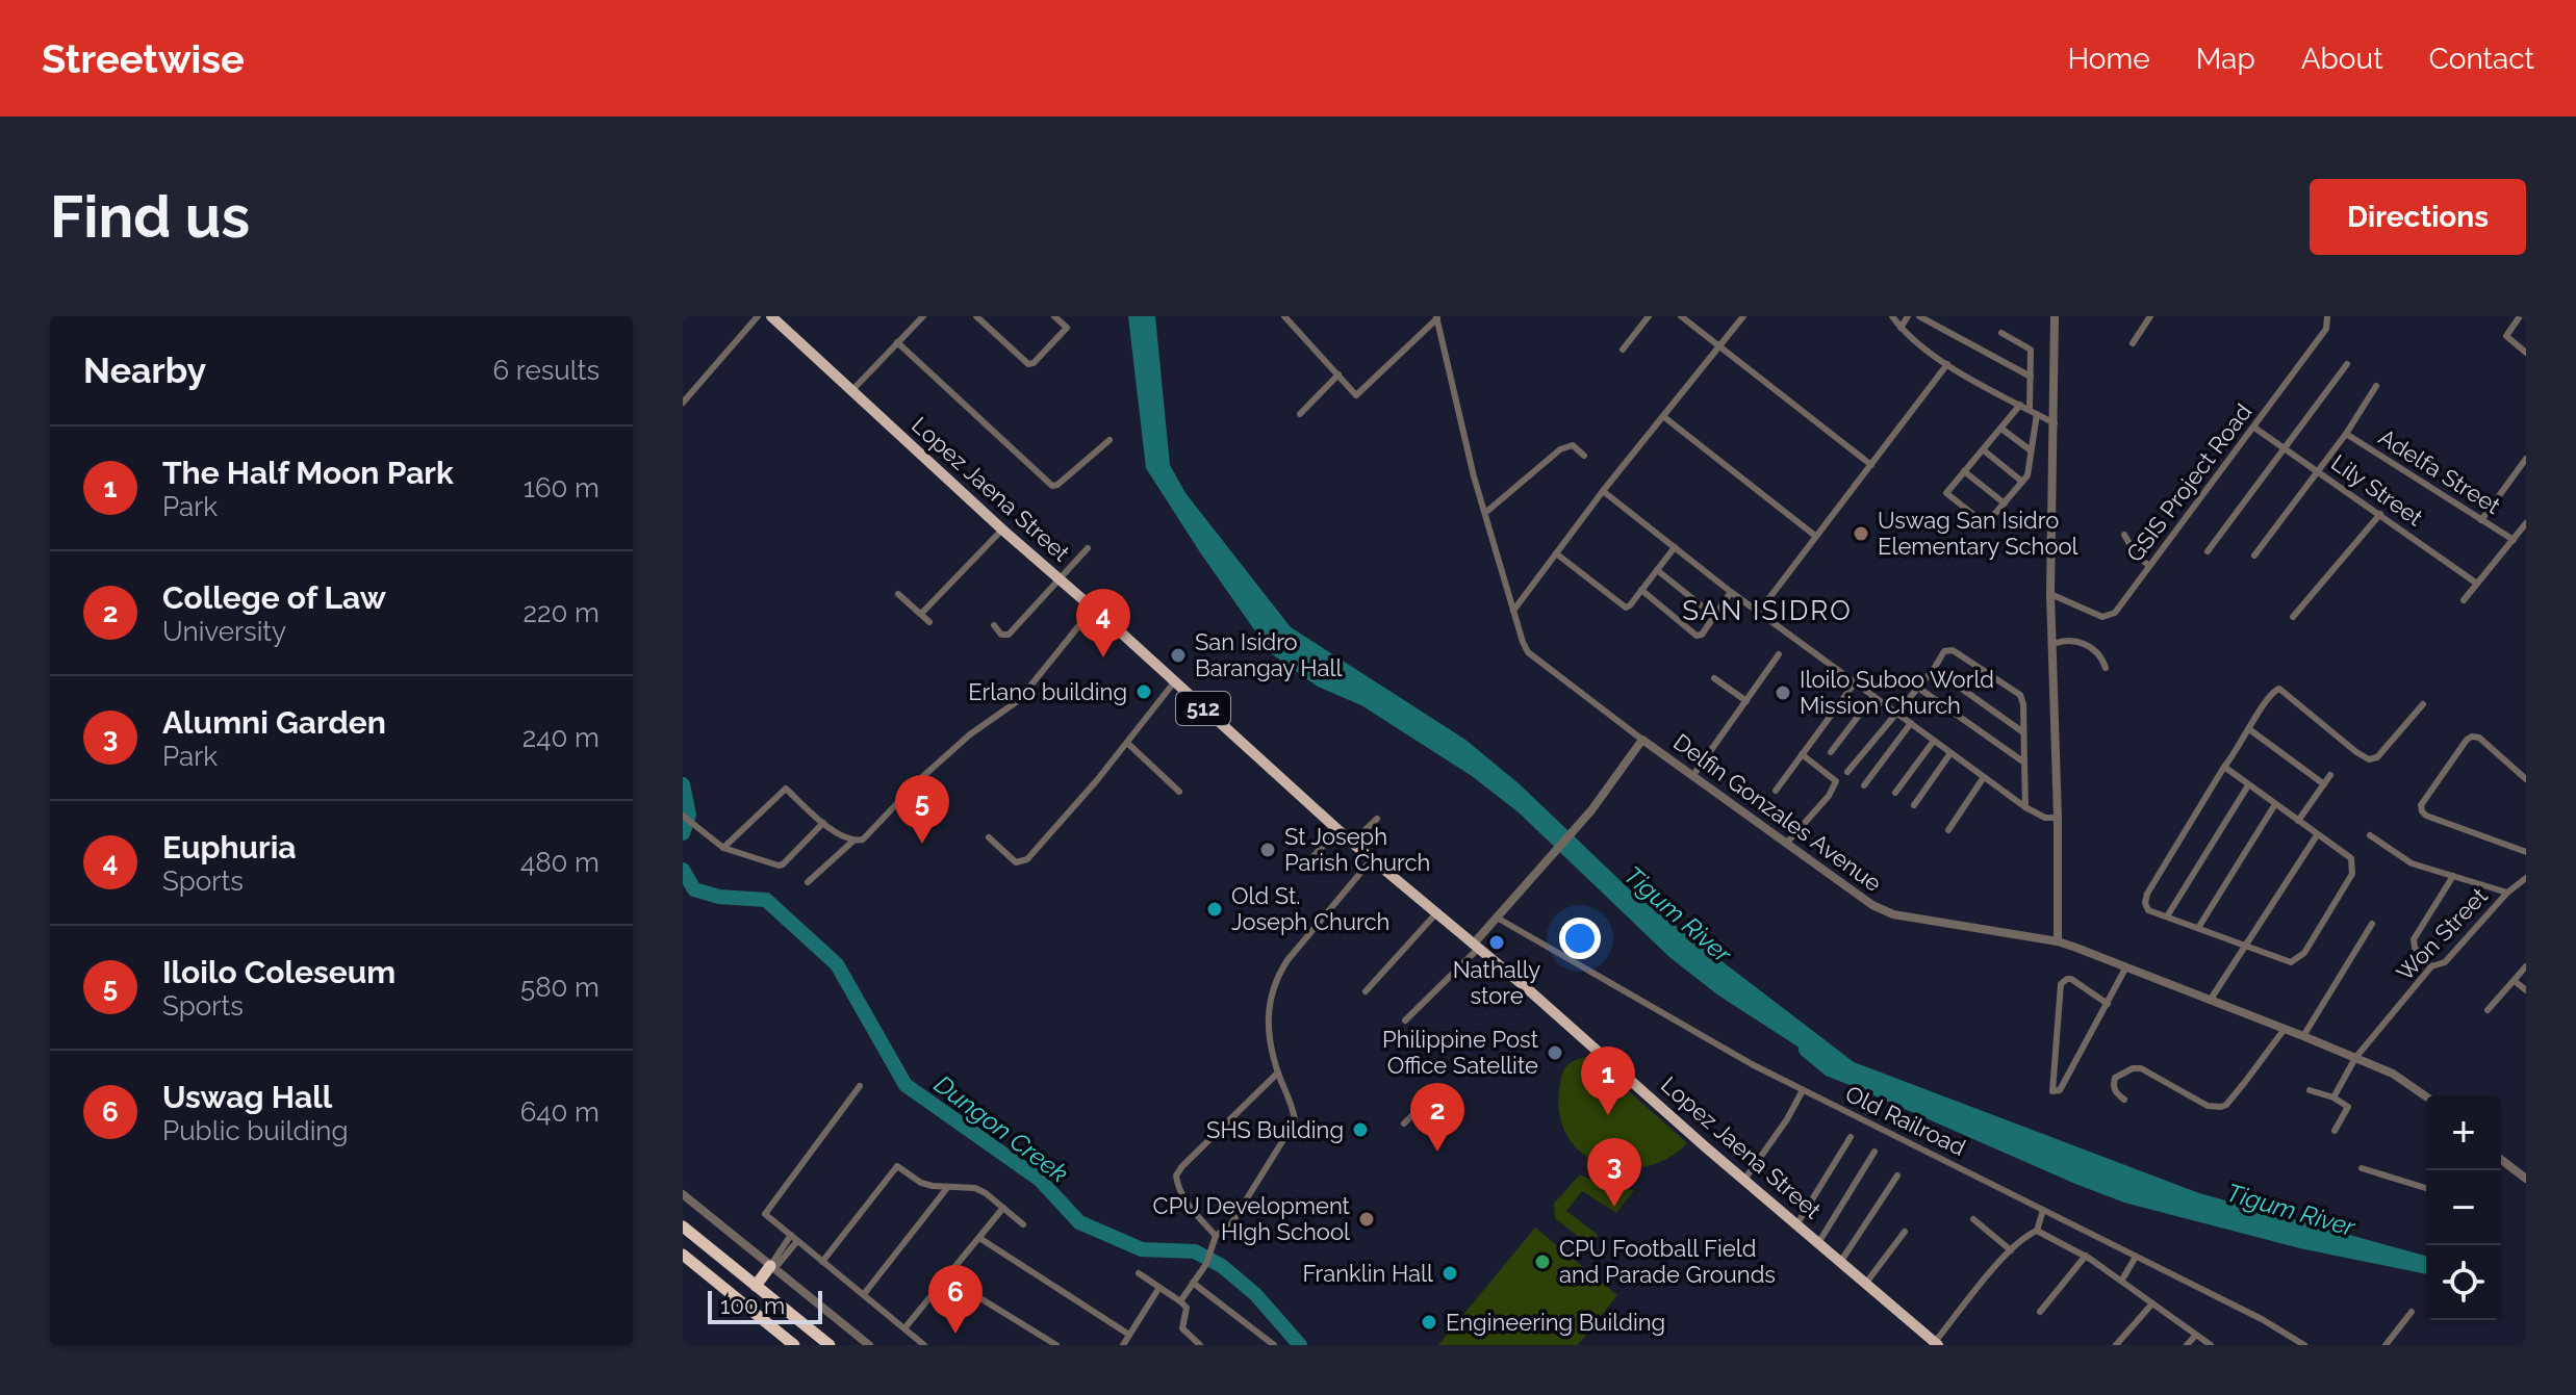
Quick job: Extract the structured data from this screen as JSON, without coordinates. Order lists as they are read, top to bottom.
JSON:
{
  "streets": {
    "main road": ["Lopez Jaena Street", "512"],
    "street": [
      "Adelfa Street",
      "GSIS Project Road",
      "Lily Street",
      "Delfin Gonzales Avenue",
      "Won Street",
      "Old Railroad"
    ]
  },
  "crossings": [
    ["GSIS Project Road", "Lily Street"],
    ["Delfin Gonzales Avenue", "Won Street"]
  ],
  "districts": ["SAN ISIDRO"],
  "water": ["Tigum River", "Dungon Creek"],
  "places": [
    "Uswag San Isidro Elementary School",
    "San Isidro Barangay Hall",
    "Erlano building",
    "Iloilo Suboo World Mission Church",
    "St Joseph Parish Church",
    "Old St. Joseph Church",
    "Nathally store",
    "Philippine Post Office Satellite",
    "SHS Building",
    "CPU Development HIgh School",
    "CPU Football Field and Parade Grounds",
    "Franklin Hall",
    "Engineering Building"
  ],
  "scale_bar": "100 m",
  "page": {
    "header": "Streetwise",
    "nav": [
      "Home",
      "Map",
      "About",
      "Contact"
    ],
    "buttons": "Directions",
    "title": "Find us",
    "heading": ["Nearby", "6 results"],
    "list": [
      {
        "mark": "1",
        "name": "The Half Moon Park",
        "note": "Park",
        "value": "160 m"
      },
      {
        "mark": "2",
        "name": "College of Law",
        "note": "University",
        "value": "220 m"
      },
      {
        "mark": "3",
        "name": "Alumni Garden",
        "note": "Park",
        "value": "240 m"
      },
      {
        "mark": "4",
        "name": "Euphuria",
        "note": "Sports",
        "value": "480 m"
      },
      {
        "mark": "5",
        "name": "Iloilo Coleseum",
        "note": "Sports",
        "value": "580 m"
      },
      {
        "mark": "6",
        "name": "Uswag Hall",
        "note": "Public building",
        "value": "640 m"
      }
    ],
    "pins": [
      "4",
      "5",
      "1",
      "2",
      "3",
      "6"
    ],
    "map_buttons": ["+", "−"],
    "scale": "100 m"
  }
}
